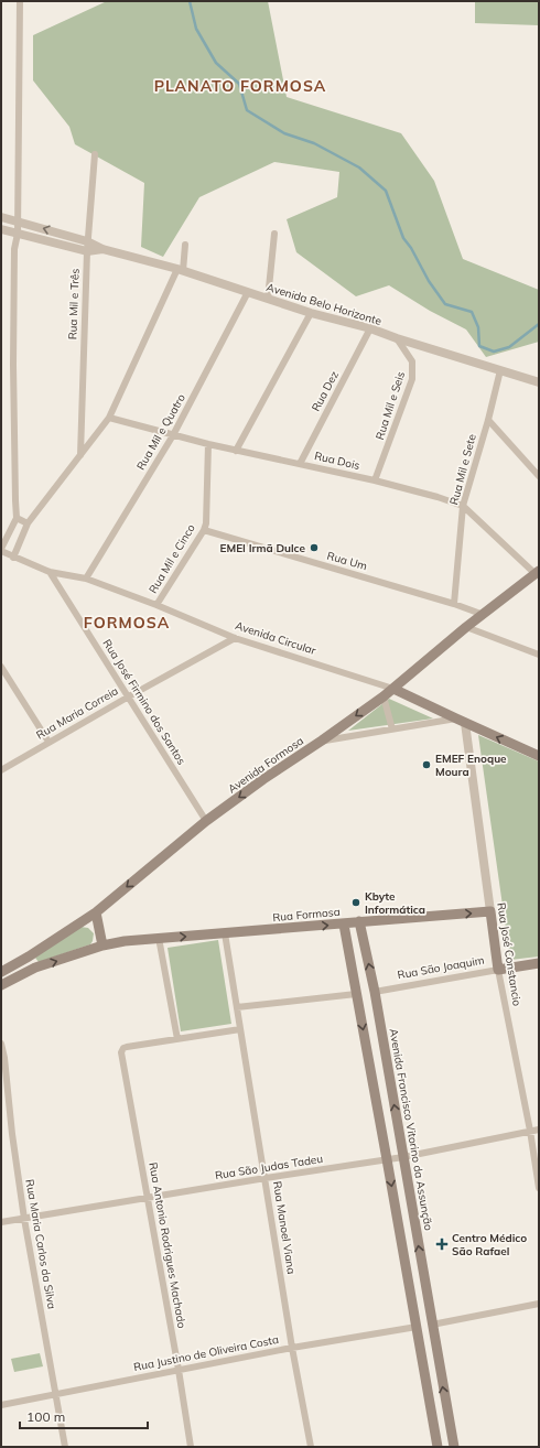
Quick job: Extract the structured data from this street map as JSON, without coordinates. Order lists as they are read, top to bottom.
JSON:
{
  "streets": {
    "main road": [
      "Avenida Circular",
      "Avenida Formosa",
      "Rua Formosa",
      "Rua José Constancio",
      "Rua São Joaquim",
      "Avenida Francisco Vitorino da Assunção"
    ],
    "street": [
      "Rua Mil e Três",
      "Avenida Belo Horizonte",
      "Rua Dez",
      "Rua Mil e Seis",
      "Rua Mil e Quatro",
      "Rua Dois",
      "Rua Mil e Sete",
      "Rua Mil e Cinco",
      "Rua Um",
      "Rua José Firmino dos Santos",
      "Rua Maria Correia",
      "Rua São Judas Tadeu",
      "Rua Manoel Viana",
      "Rua Maria Carlos da Silva",
      "Rua Antonio Rodrigues Machado",
      "Rua Justino de Oliveira Costa"
    ]
  },
  "crossings": [
    ["Rua Mil e Três", "Avenida Belo Horizonte"],
    ["Avenida Belo Horizonte", "Rua Dez"],
    ["Avenida Belo Horizonte", "Rua Mil e Seis"],
    ["Avenida Belo Horizonte", "Rua Mil e Quatro"],
    ["Avenida Belo Horizonte", "Rua Mil e Sete"],
    ["Rua Dez", "Rua Dois"],
    ["Rua Mil e Seis", "Rua Dois"],
    ["Rua Mil e Quatro", "Rua Dois"],
    ["Rua Mil e Quatro", "Avenida Circular"],
    ["Rua Dois", "Rua Mil e Sete"],
    ["Rua Dois", "Rua Mil e Cinco"],
    ["Rua Dois", "Avenida Formosa"],
    ["Rua Mil e Sete", "Rua Um"],
    ["Rua Mil e Cinco", "Rua Um"],
    ["Rua Mil e Cinco", "Avenida Circular"],
    ["Rua Um", "Avenida Formosa"],
    ["Avenida Circular", "Rua José Firmino dos Santos"],
    ["Avenida Circular", "Rua Maria Correia"],
    ["Avenida Circular", "Avenida Formosa"],
    ["Avenida Circular", "Rua José Constancio"],
    ["Rua José Firmino dos Santos", "Rua Maria Correia"],
    ["Rua José Firmino dos Santos", "Avenida Formosa"],
    ["Rua Formosa", "Rua José Constancio"],
    ["Rua Formosa", "Avenida Francisco Vitorino da Assunção"],
    ["Rua Formosa", "Rua Manoel Viana"],
    ["Rua José Constancio", "Rua São Joaquim"],
    ["Rua José Constancio", "Rua São Judas Tadeu"],
    ["Rua São Joaquim", "Avenida Francisco Vitorino da Assunção"],
    ["Avenida Francisco Vitorino da Assunção", "Rua São Judas Tadeu"],
    ["Rua São Judas Tadeu", "Rua Manoel Viana"],
    ["Rua São Judas Tadeu", "Rua Maria Carlos da Silva"],
    ["Rua São Judas Tadeu", "Rua Antonio Rodrigues Machado"],
    ["Rua Manoel Viana", "Rua Justino de Oliveira Costa"],
    ["Rua Maria Carlos da Silva", "Rua Justino de Oliveira Costa"],
    ["Rua Antonio Rodrigues Machado", "Rua Justino de Oliveira Costa"]
  ],
  "one_way": ["Avenida Formosa", "Rua Formosa"],
  "districts": ["PLANATO FORMOSA", "FORMOSA"],
  "places": {
    "other": ["EMEI Irmã Dulce", "EMEF Enoque Moura", "Kbyte Informática"],
    "health": ["Centro Médico São Rafael"]
  },
  "scale_bar": "100 m"
}
